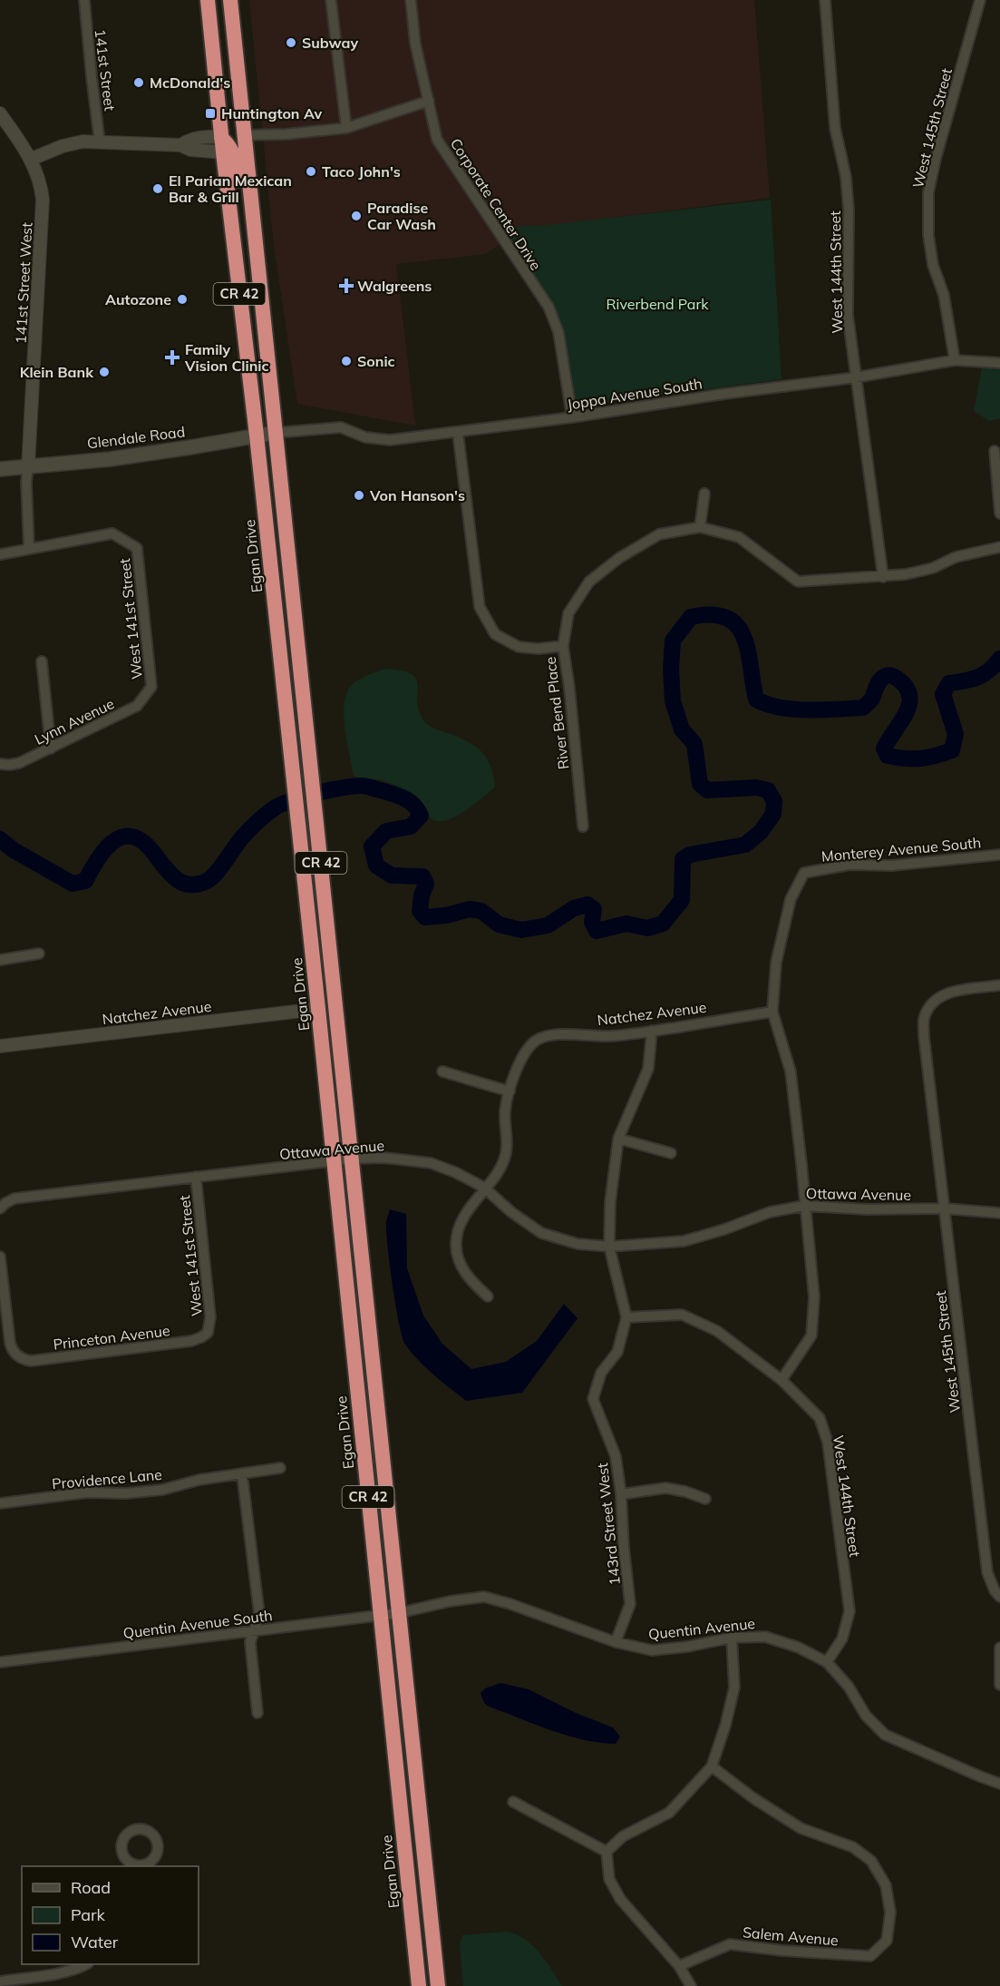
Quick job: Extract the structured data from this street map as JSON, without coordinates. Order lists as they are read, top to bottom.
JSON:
{
  "streets": {
    "highway": ["CR 42", "Egan Drive"],
    "main road": ["Glendale Road"],
    "street": [
      "141st Street",
      "West 145th Street",
      "Corporate Center Drive",
      "West 144th Street",
      "141st Street West",
      "Joppa Avenue South",
      "West 141st Street",
      "River Bend Place",
      "Lynn Avenue",
      "Monterey Avenue South",
      "Natchez Avenue",
      "Ottawa Avenue",
      "Princeton Avenue",
      "Providence Lane",
      "143rd Street West",
      "Quentin Avenue South",
      "Quentin Avenue",
      "Salem Avenue"
    ]
  },
  "crossings": [
    ["West 145th Street", "Joppa Avenue South"],
    ["West 145th Street", "Ottawa Avenue"],
    ["Corporate Center Drive", "Joppa Avenue South"],
    ["West 144th Street", "Joppa Avenue South"],
    ["West 144th Street", "Quentin Avenue"],
    ["141st Street West", "Glendale Road"],
    ["CR 42", "Joppa Avenue South"],
    ["CR 42", "Glendale Road"],
    ["CR 42", "Ottawa Avenue"],
    ["CR 42", "Quentin Avenue South"],
    ["CR 42", "Quentin Avenue"],
    ["Joppa Avenue South", "Glendale Road"],
    ["Joppa Avenue South", "River Bend Place"],
    ["Glendale Road", "Egan Drive"],
    ["Egan Drive", "Natchez Avenue"],
    ["Egan Drive", "Ottawa Avenue"],
    ["Egan Drive", "Quentin Avenue South"],
    ["West 141st Street", "Lynn Avenue"],
    ["West 141st Street", "Ottawa Avenue"],
    ["West 141st Street", "Princeton Avenue"],
    ["Monterey Avenue South", "Natchez Avenue"],
    ["Natchez Avenue", "143rd Street West"],
    ["Ottawa Avenue", "143rd Street West"],
    ["143rd Street West", "Quentin Avenue"],
    ["Quentin Avenue South", "Quentin Avenue"]
  ],
  "parks": ["Riverbend Park"],
  "places": {
    "other": [
      "Subway",
      "McDonald's",
      "Taco John's",
      "El Parian Mexican Bar & Grill",
      "Paradise Car Wash",
      "Autozone",
      "Sonic",
      "Klein Bank",
      "Von Hanson's"
    ],
    "transit": ["Huntington Av"],
    "health": ["Walgreens", "Family Vision Clinic"]
  },
  "legend": ["Road", "Park", "Water"]
}
